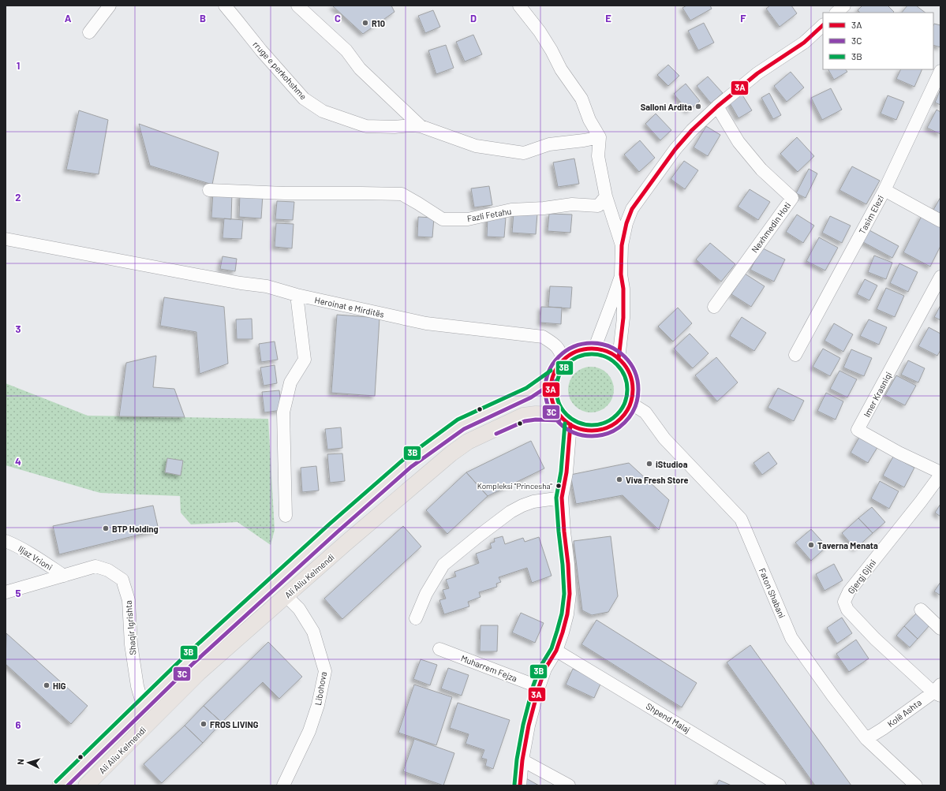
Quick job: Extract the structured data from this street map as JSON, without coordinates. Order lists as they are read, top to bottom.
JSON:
{
  "streets": {
    "main road": ["Ali Aliu Kelmendi"],
    "street": [
      "rruge e perkohshme",
      "Fazli Fetahu",
      "Tasim Elezi",
      "Nexhmedin Hoti",
      "Heroinat e Mirditës",
      "Imer Krasniqi",
      "Iljaz Vrioni",
      "Gjergj Gjini",
      "Faton Shabani",
      "Shaqir Igrishta",
      "Muharrem Fejza",
      "Libohova",
      "Kolë Ashta",
      "Shpend Malaj"
    ]
  },
  "crossings": [
    ["Heroinat e Mirditës", "Ali Aliu Kelmendi"],
    ["Heroinat e Mirditës", "Faton Shabani"],
    ["Iljaz Vrioni", "Shaqir Igrishta"],
    ["Ali Aliu Kelmendi", "Faton Shabani"],
    ["Ali Aliu Kelmendi", "Shaqir Igrishta"],
    ["Ali Aliu Kelmendi", "Libohova"],
    ["Gjergj Gjini", "Kolë Ashta"],
    ["Faton Shabani", "Kolë Ashta"]
  ],
  "places": [
    "R10",
    "Salloni Ardita",
    "iStudioa",
    "Viva Fresh Store",
    "Kompleksi \"Princesha\"",
    "BTP Holding",
    "Taverna Menata",
    "HIG",
    "FROS LIVING"
  ],
  "lines": ["transit line 3A", "transit line 3C", "transit line 3B"],
  "legend": ["3A", "3C", "3B"],
  "north": "left",
  "grid": {
    "columns": [
      "A",
      "B",
      "C",
      "D",
      "E",
      "F"
    ],
    "rows": [
      "1",
      "2",
      "3",
      "4",
      "5",
      "6"
    ]
  }
}
